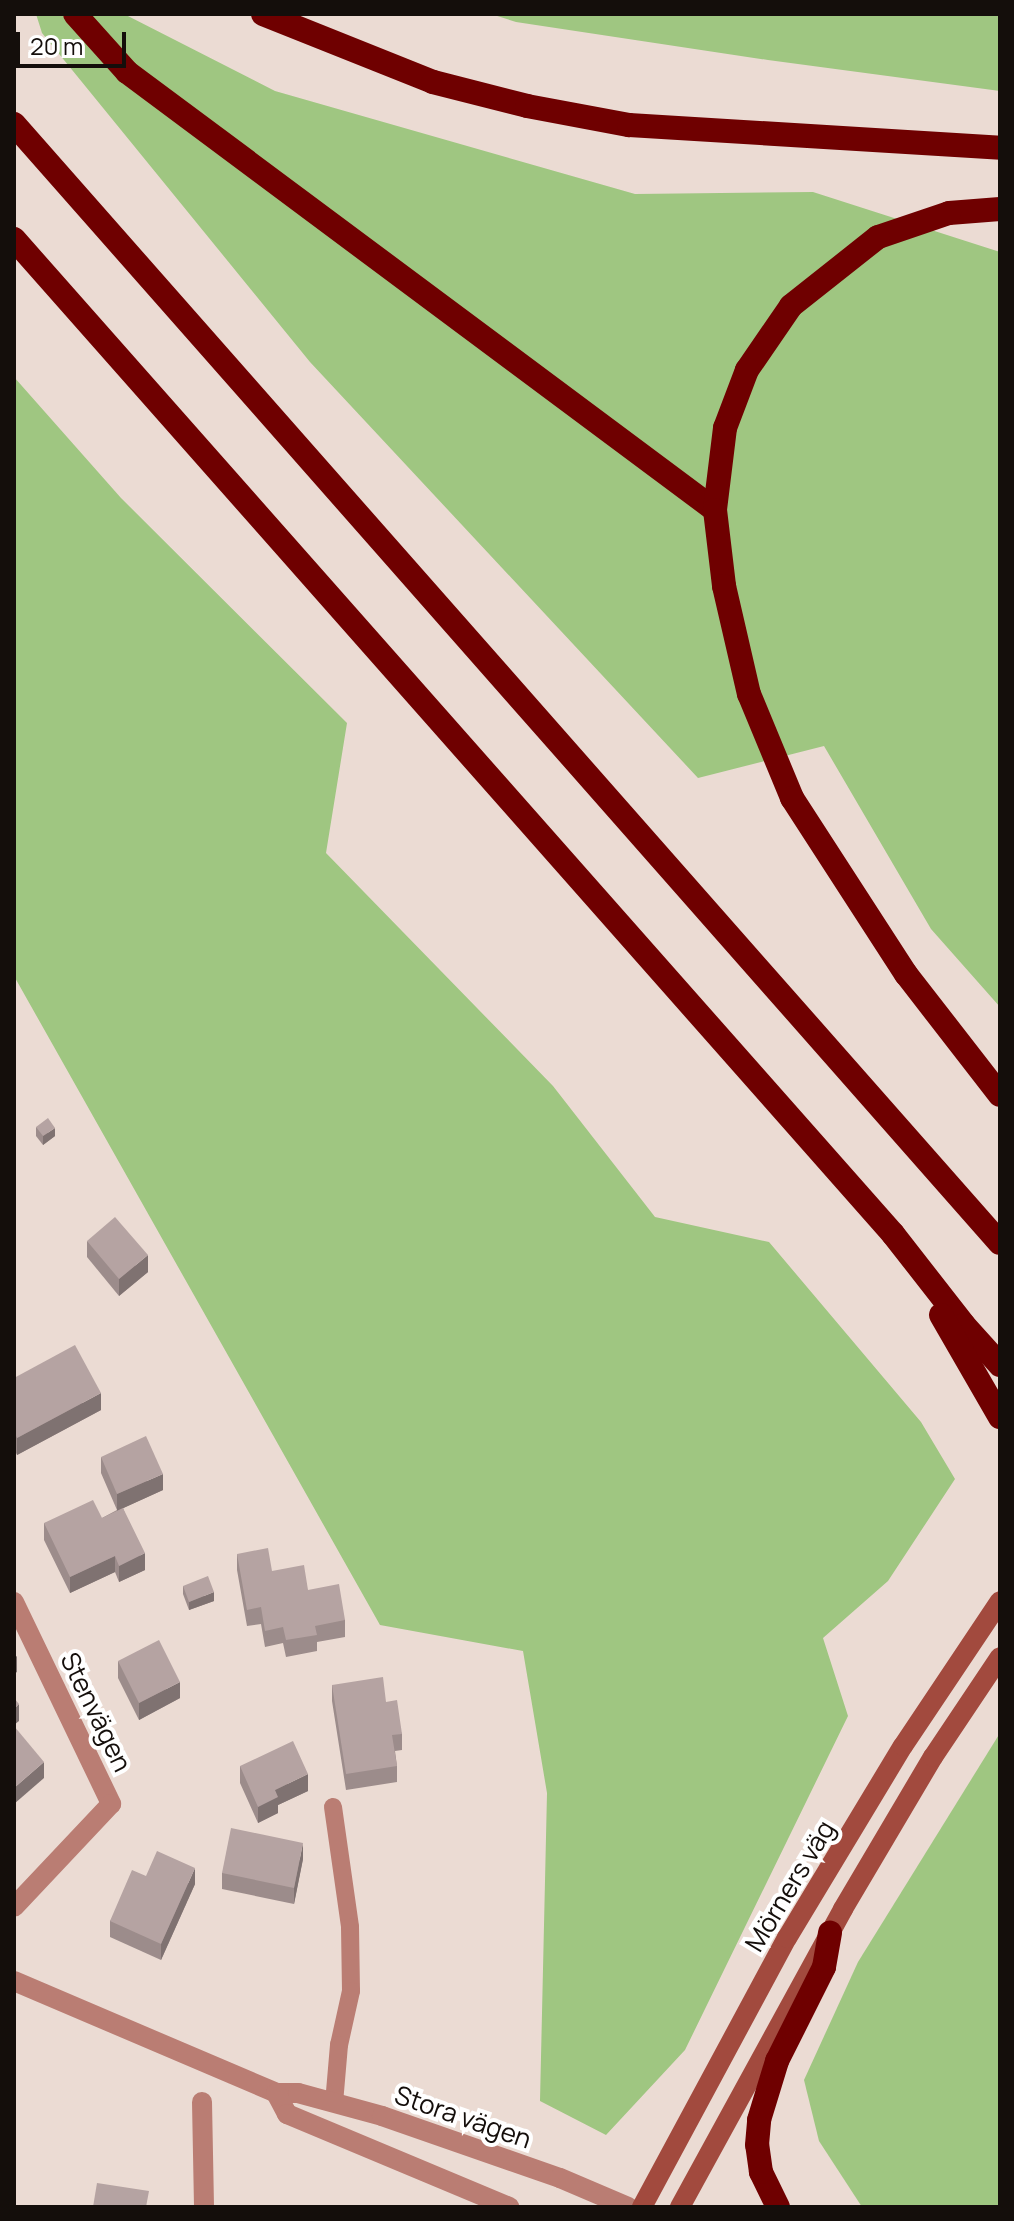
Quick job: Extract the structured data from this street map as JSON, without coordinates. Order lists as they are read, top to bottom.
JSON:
{
  "streets": {
    "main road": ["Mörners väg"],
    "street": ["Stenvägen", "Stora vägen"]
  },
  "scale_bar": "20 m"
}
